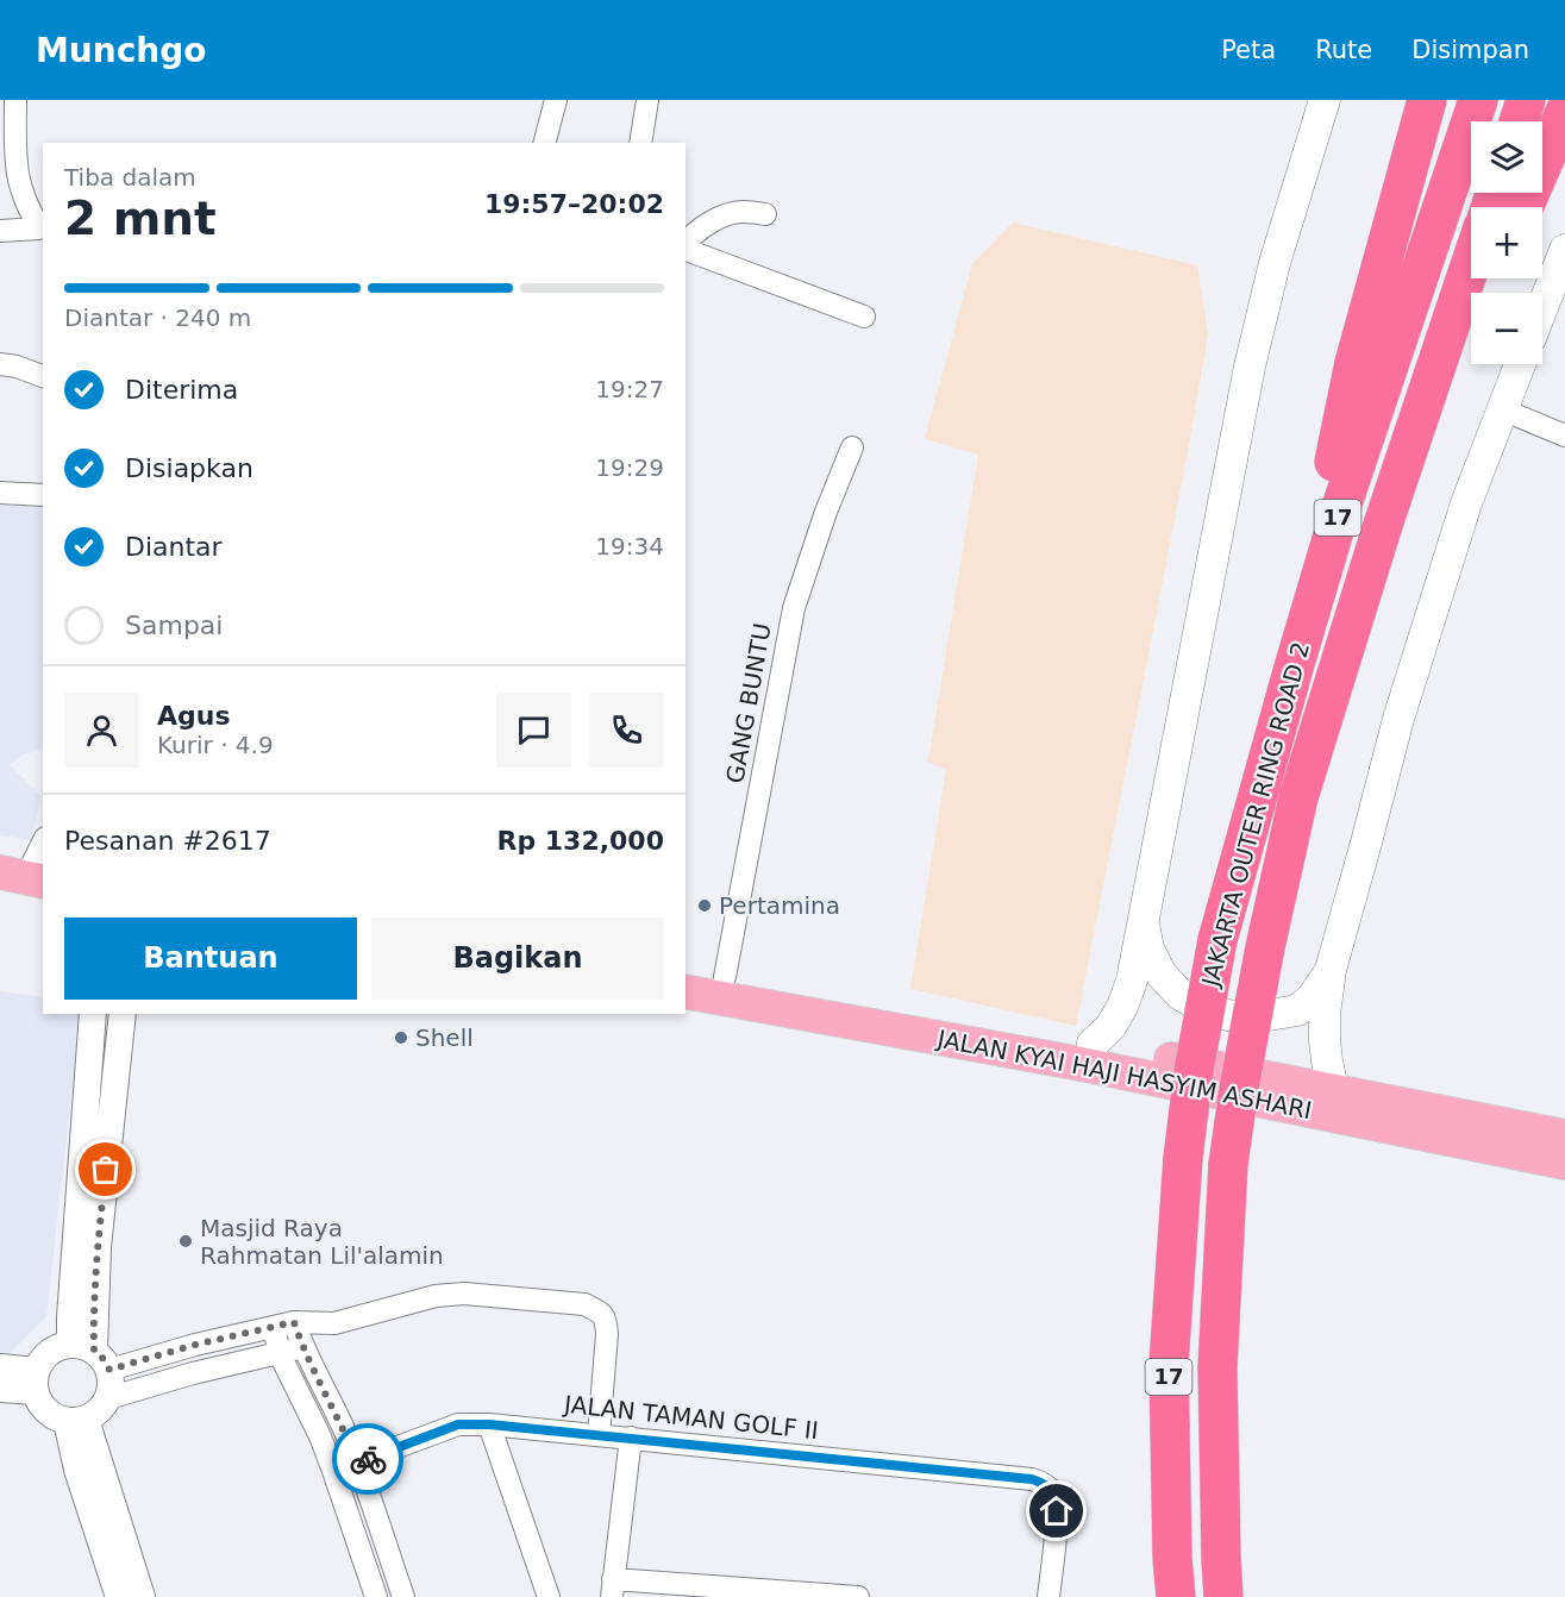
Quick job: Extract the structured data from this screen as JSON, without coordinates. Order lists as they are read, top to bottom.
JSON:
{
  "streets": {
    "highway": ["17", "JAKARTA OUTER RING ROAD 2"],
    "main road": ["JALAN KYAI HAJI HASYIM ASHARI"],
    "street": ["GANG BUNTU", "JALAN TAMAN GOLF II"]
  },
  "crossings": [
    ["GANG BUNTU", "JALAN KYAI HAJI HASYIM ASHARI"]
  ],
  "places": ["Pertamina", "Shell", "Masjid Raya Rahmatan Lil'alamin"],
  "page": {
    "header": "Munchgo",
    "nav": ["Peta", "Rute", "Disimpan"],
    "map_buttons": ["+", "−"],
    "heading": ["2 mnt", "Tiba dalam", "19:57–20:02"],
    "panel": [
      "Agus",
      "Kurir · 4.9",
      "Pesanan #2617",
      "Rp 132,000"
    ],
    "bar": "Diantar · 240 m",
    "list": [
      ["Diterima", "19:27"],
      ["Disiapkan", "19:29"],
      ["Diantar", "19:34"],
      "Sampai"
    ],
    "buttons": ["Bantuan", "Bagikan"]
  }
}
